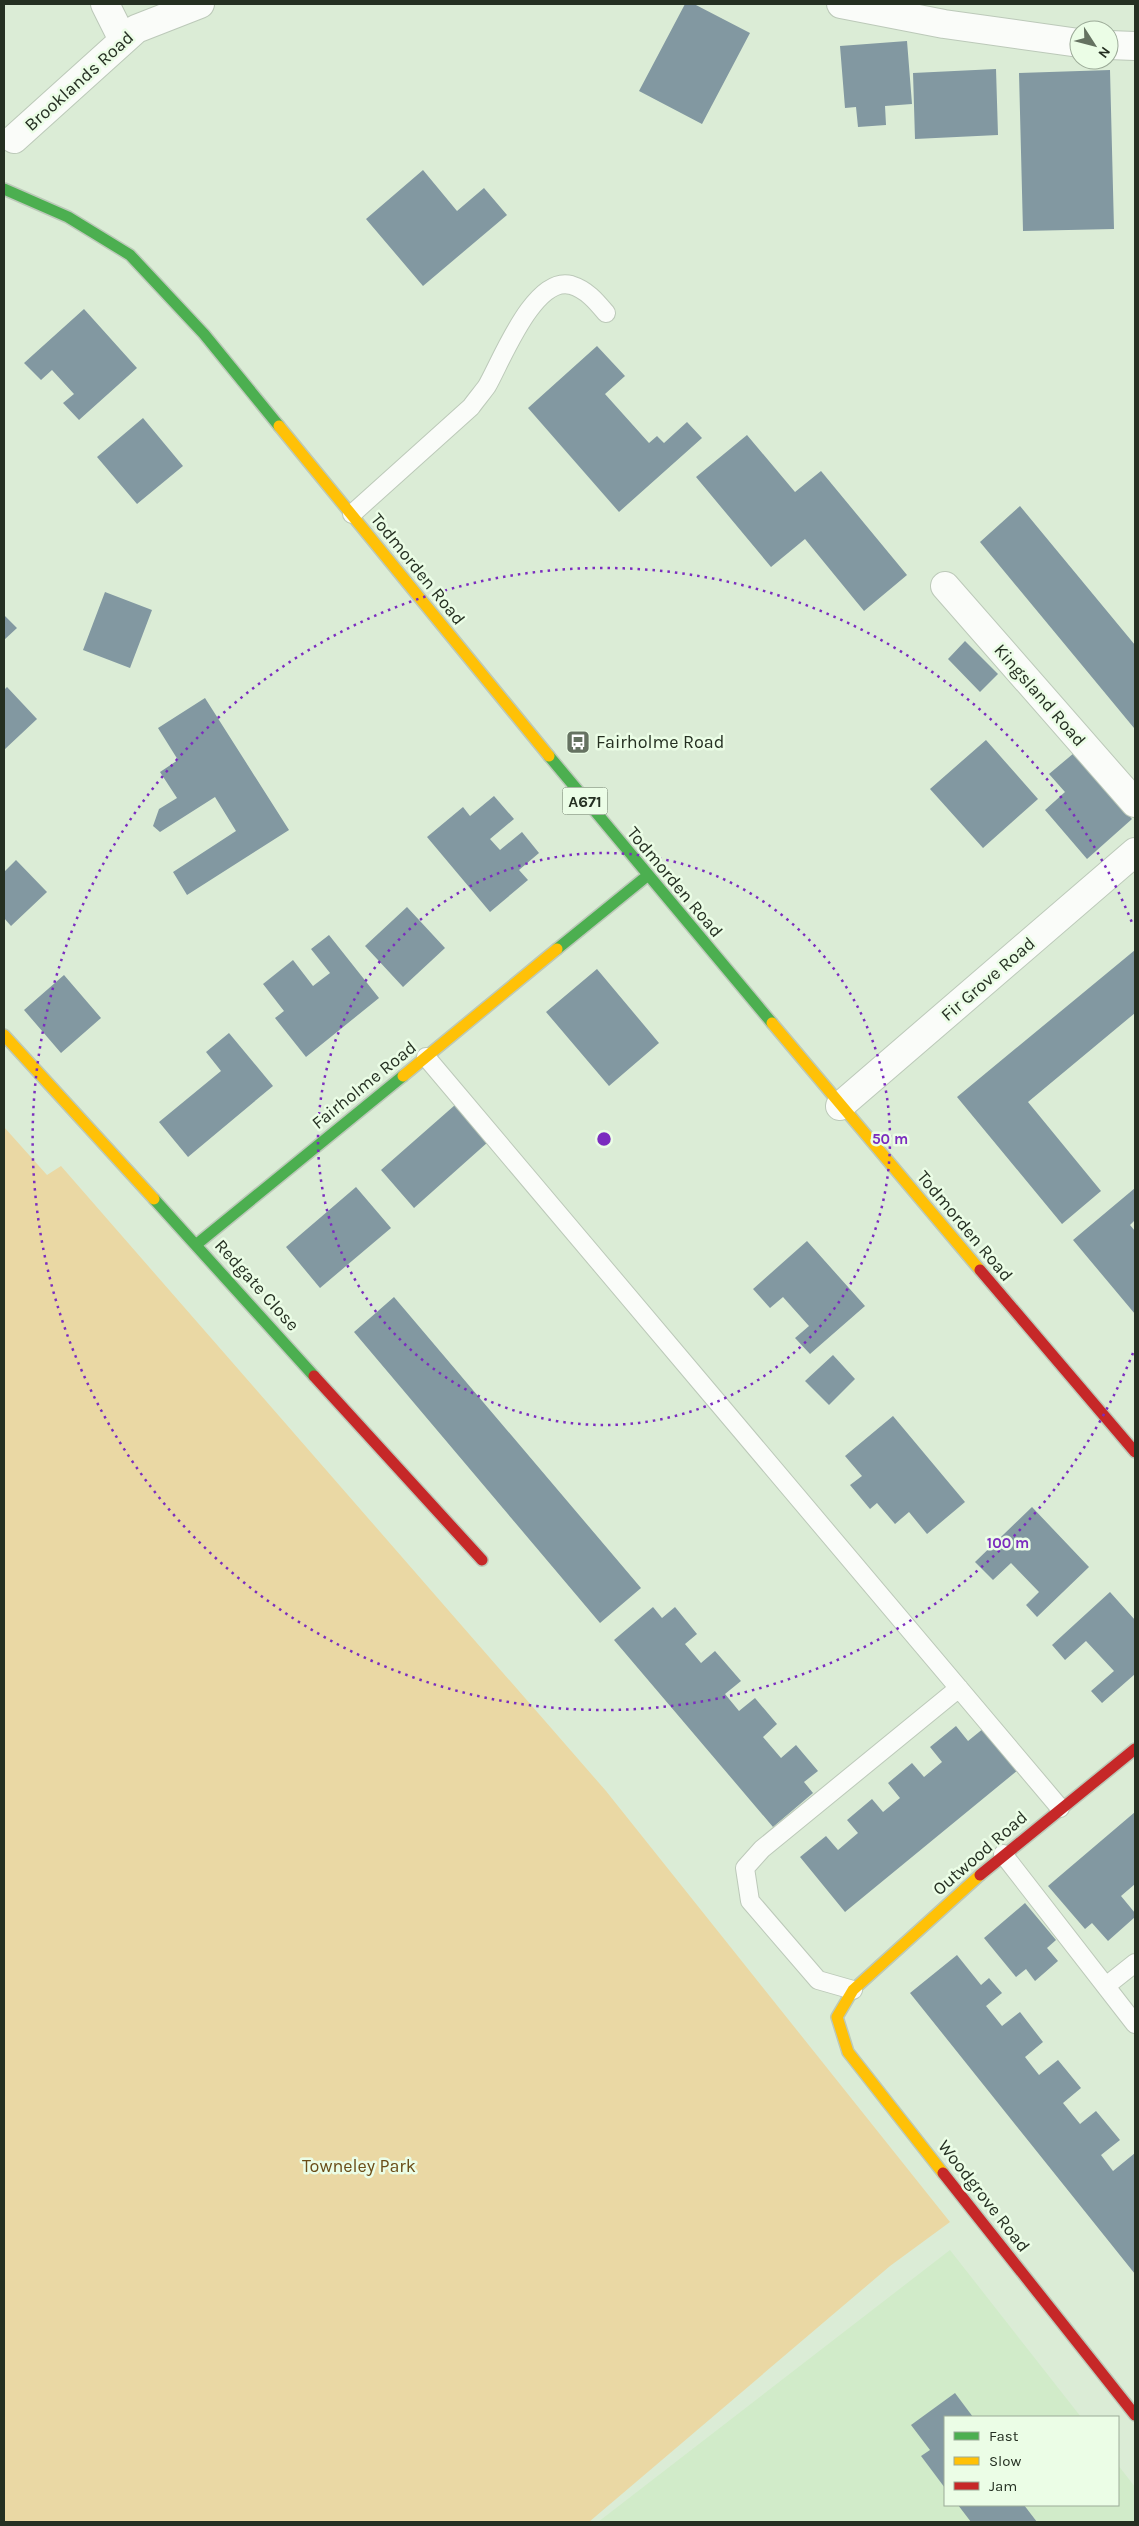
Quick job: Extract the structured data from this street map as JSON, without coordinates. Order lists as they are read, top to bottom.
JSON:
{
  "streets": {
    "main road": [
      "Todmorden Road",
      "A671",
      "Fairholme Road",
      "Redgate Close",
      "Outwood Road",
      "Woodgrove Road"
    ],
    "street": ["Brooklands Road", "Kingsland Road", "Fir Grove Road"]
  },
  "crossings": [
    ["Todmorden Road", "Fir Grove Road"],
    ["Todmorden Road", "Fairholme Road"],
    ["Fairholme Road", "Redgate Close"],
    ["Outwood Road", "Woodgrove Road"]
  ],
  "parks": ["Towneley Park"],
  "places": {
    "bus stop": ["Fairholme Road"]
  },
  "legend": ["Fast", "Slow", "Jam"],
  "north": "bottom right",
  "rings": ["50 m", "100 m"]
}
